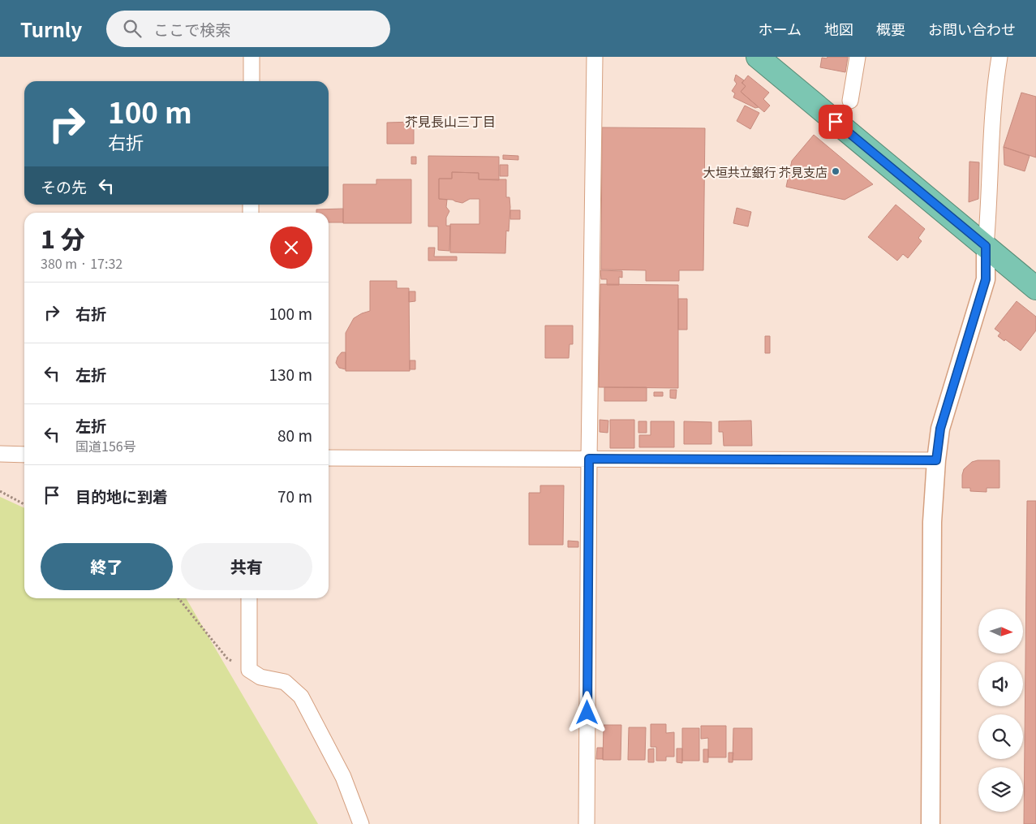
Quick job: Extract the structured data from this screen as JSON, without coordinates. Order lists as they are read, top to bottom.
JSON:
{
  "districts": ["芥見長山三丁目"],
  "places": ["大垣共立銀行 芥見支店"],
  "north": "right",
  "page": {
    "header": "Turnly",
    "search": "ここで検索",
    "nav": [
      "ホーム",
      "地図",
      "概要",
      "お問い合わせ"
    ],
    "turn": ["100 m", "右折"],
    "then": "その先",
    "heading": ["1 分", "380 m · 17:32"],
    "list": [
      {
        "name": "右折",
        "value": "100 m"
      },
      {
        "name": "左折",
        "value": "130 m"
      },
      {
        "name": "左折",
        "note": "国道156号",
        "value": "80 m"
      },
      {
        "name": "目的地に到着",
        "value": "70 m"
      }
    ],
    "buttons": ["終了", "共有"]
  }
}
